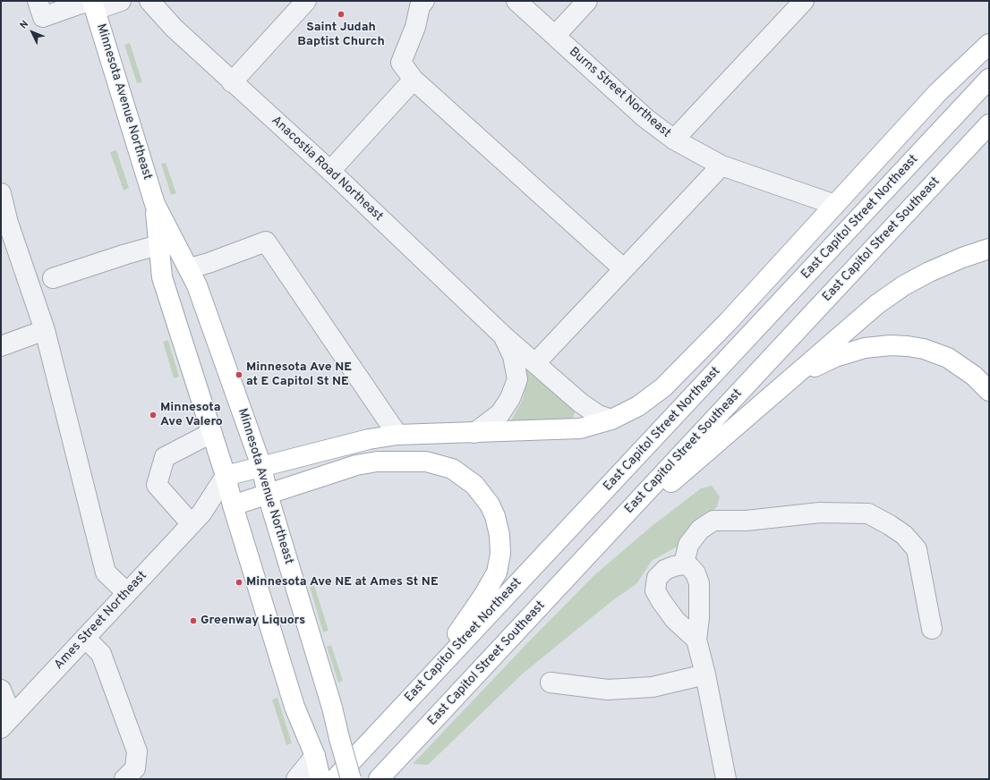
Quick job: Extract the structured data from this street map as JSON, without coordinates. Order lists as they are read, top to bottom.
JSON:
{
  "streets": {
    "main road": ["Minnesota Avenue Northeast", "East Capitol Street Northeast", "East Capitol Street Southeast"],
    "street": ["Burns Street Northeast", "Anacostia Road Northeast", "Ames Street Northeast"]
  },
  "crossings": [
    ["Burns Street Northeast", "East Capitol Street Northeast"],
    ["Minnesota Avenue Northeast", "East Capitol Street Northeast"],
    ["Minnesota Avenue Northeast", "Ames Street Northeast"],
    ["Anacostia Road Northeast", "East Capitol Street Northeast"]
  ],
  "places": [
    "Saint Judah Baptist Church",
    "Minnesota Ave NE at E Capitol St NE",
    "Minnesota Ave Valero",
    "Minnesota Ave NE at Ames St NE",
    "Greenway Liquors"
  ],
  "north": "top left"
}
